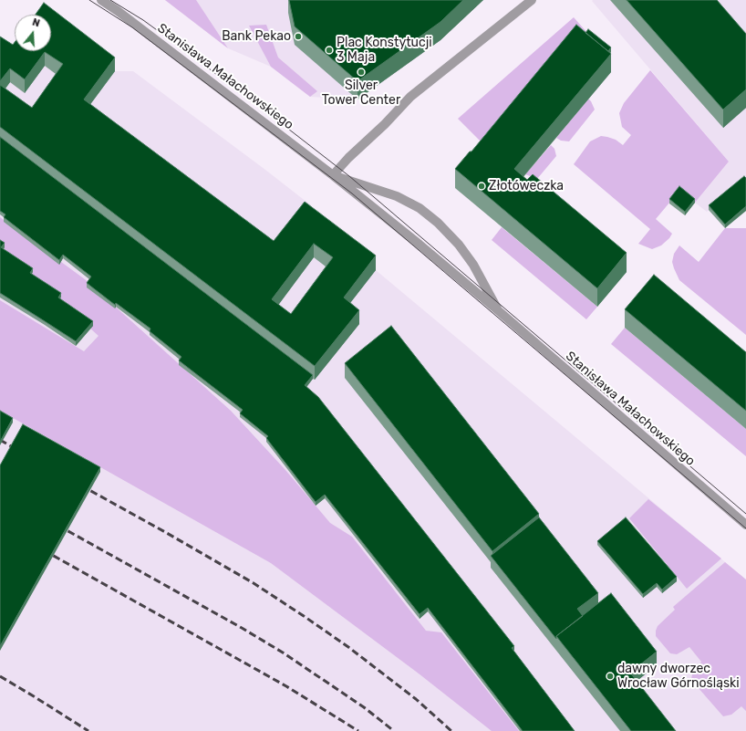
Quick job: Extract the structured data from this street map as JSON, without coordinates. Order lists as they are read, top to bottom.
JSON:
{
  "streets": {
    "street": ["Stanisława Małachowskiego"]
  },
  "places": [
    "Bank Pekao",
    "Plac Konstytucji 3 Maja",
    "Silver Tower Center",
    "Złotóweczka",
    "dawny dworzec Wrocław Górnośląski"
  ],
  "north": "top"
}
